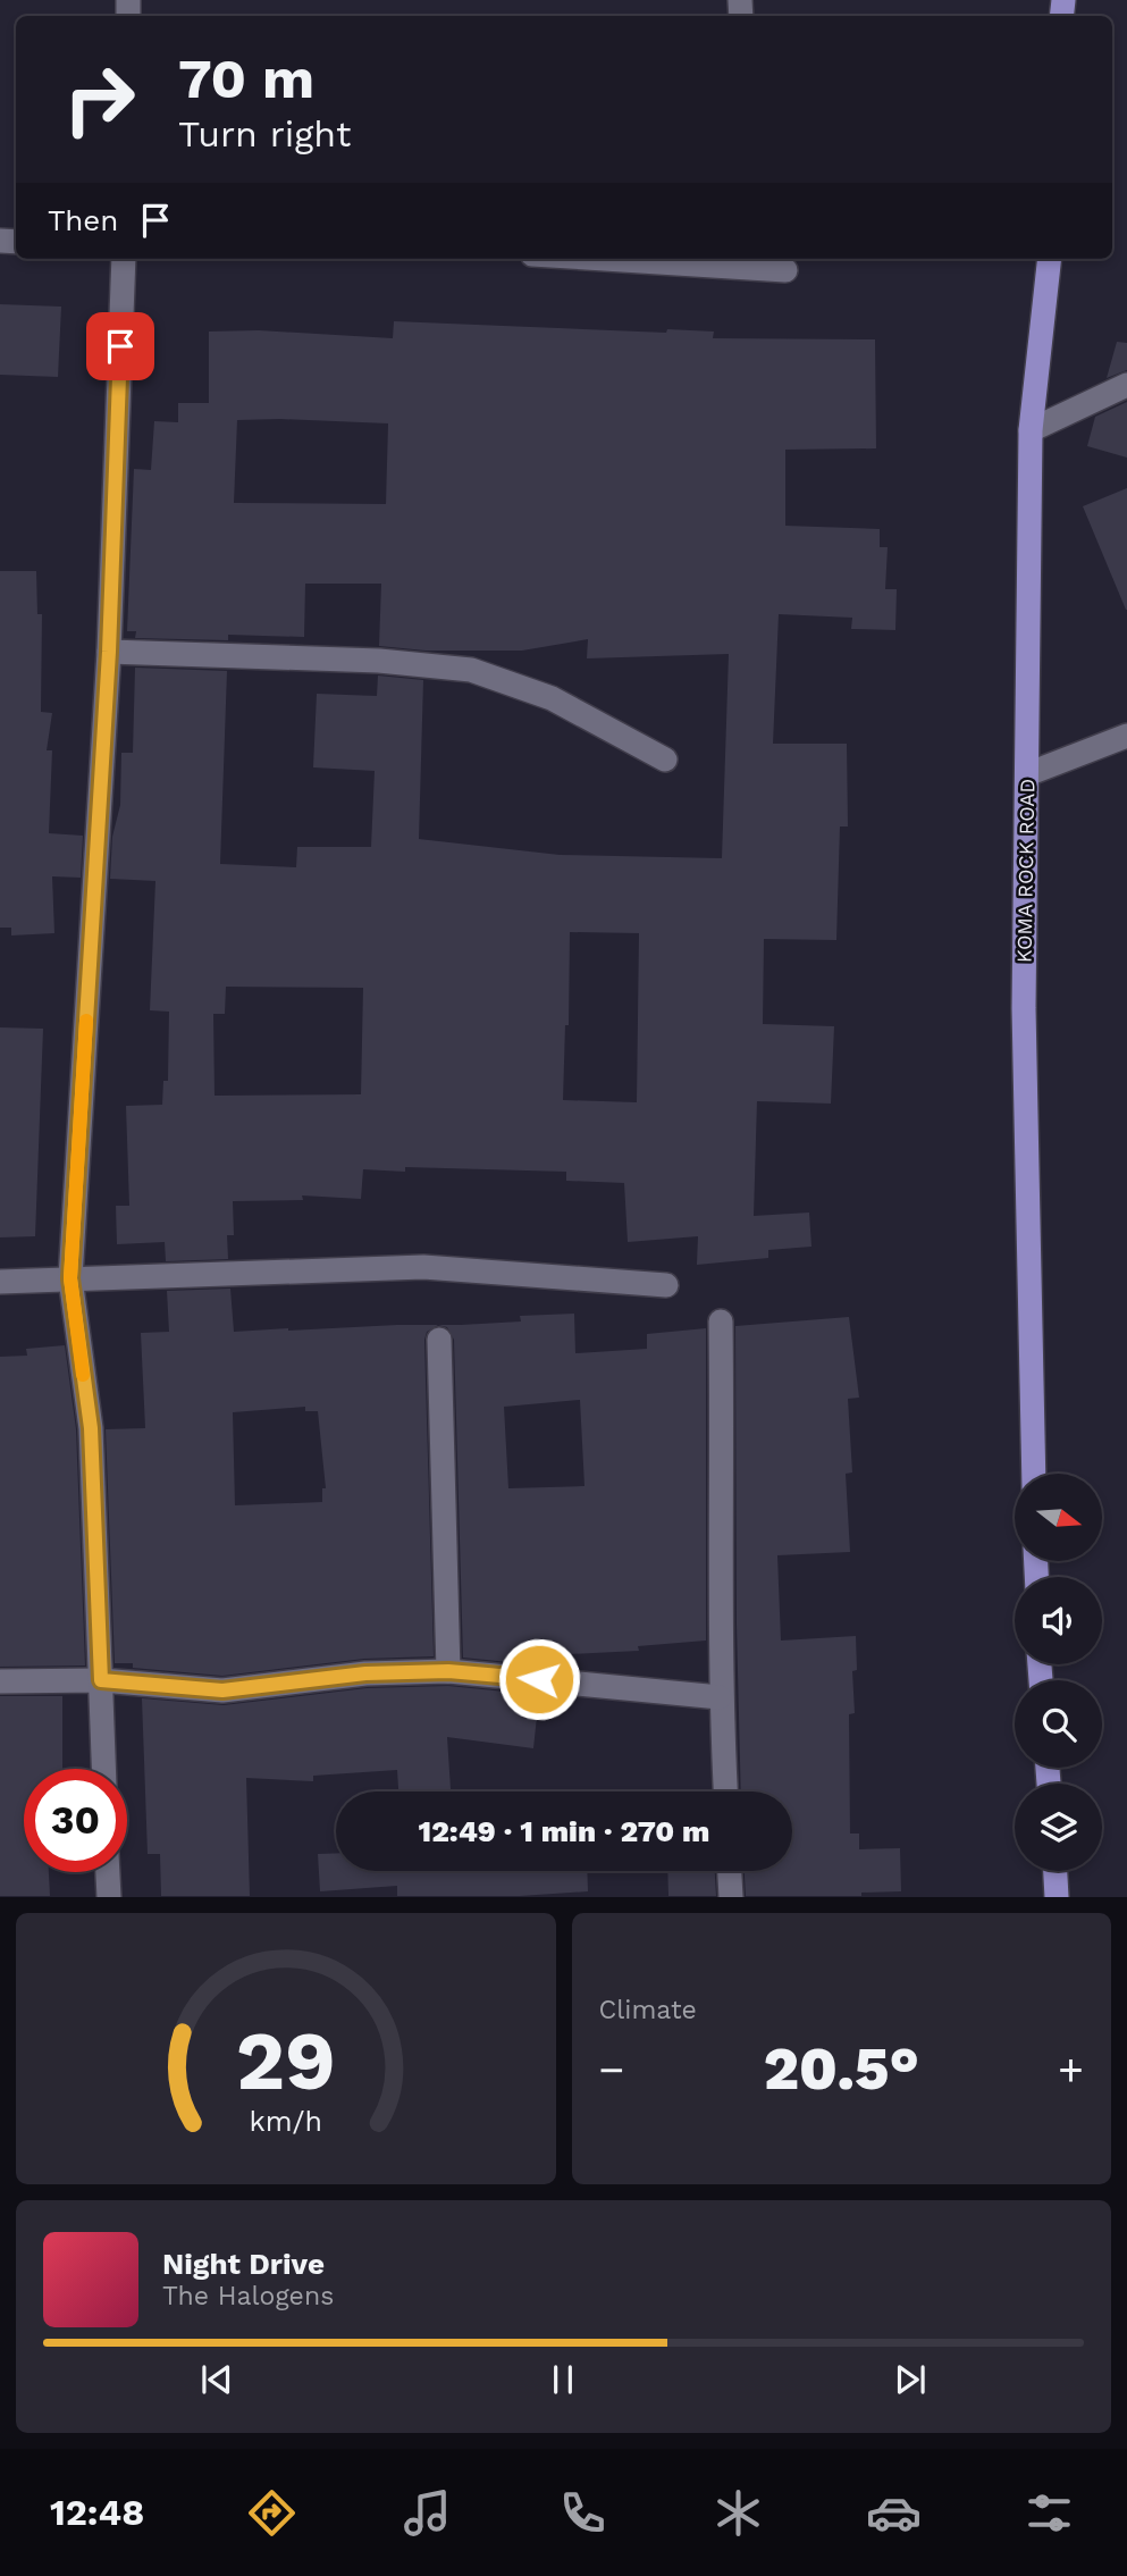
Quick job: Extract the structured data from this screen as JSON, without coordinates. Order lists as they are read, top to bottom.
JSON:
{
  "streets": {
    "main road": ["KOMA ROCK ROAD"]
  },
  "north": "right",
  "page": {
    "turn": ["70 m", "Turn right"],
    "then": "Then",
    "limit": "30",
    "trip": "12:49 · 1 min · 270 m",
    "tile": "Climate",
    "heat": ["−", "20.5°", "+"],
    "song": ["Night Drive", "The Halogens"],
    "tabs": "12:48",
    "gauge": ["29", "km/h"]
  }
}
